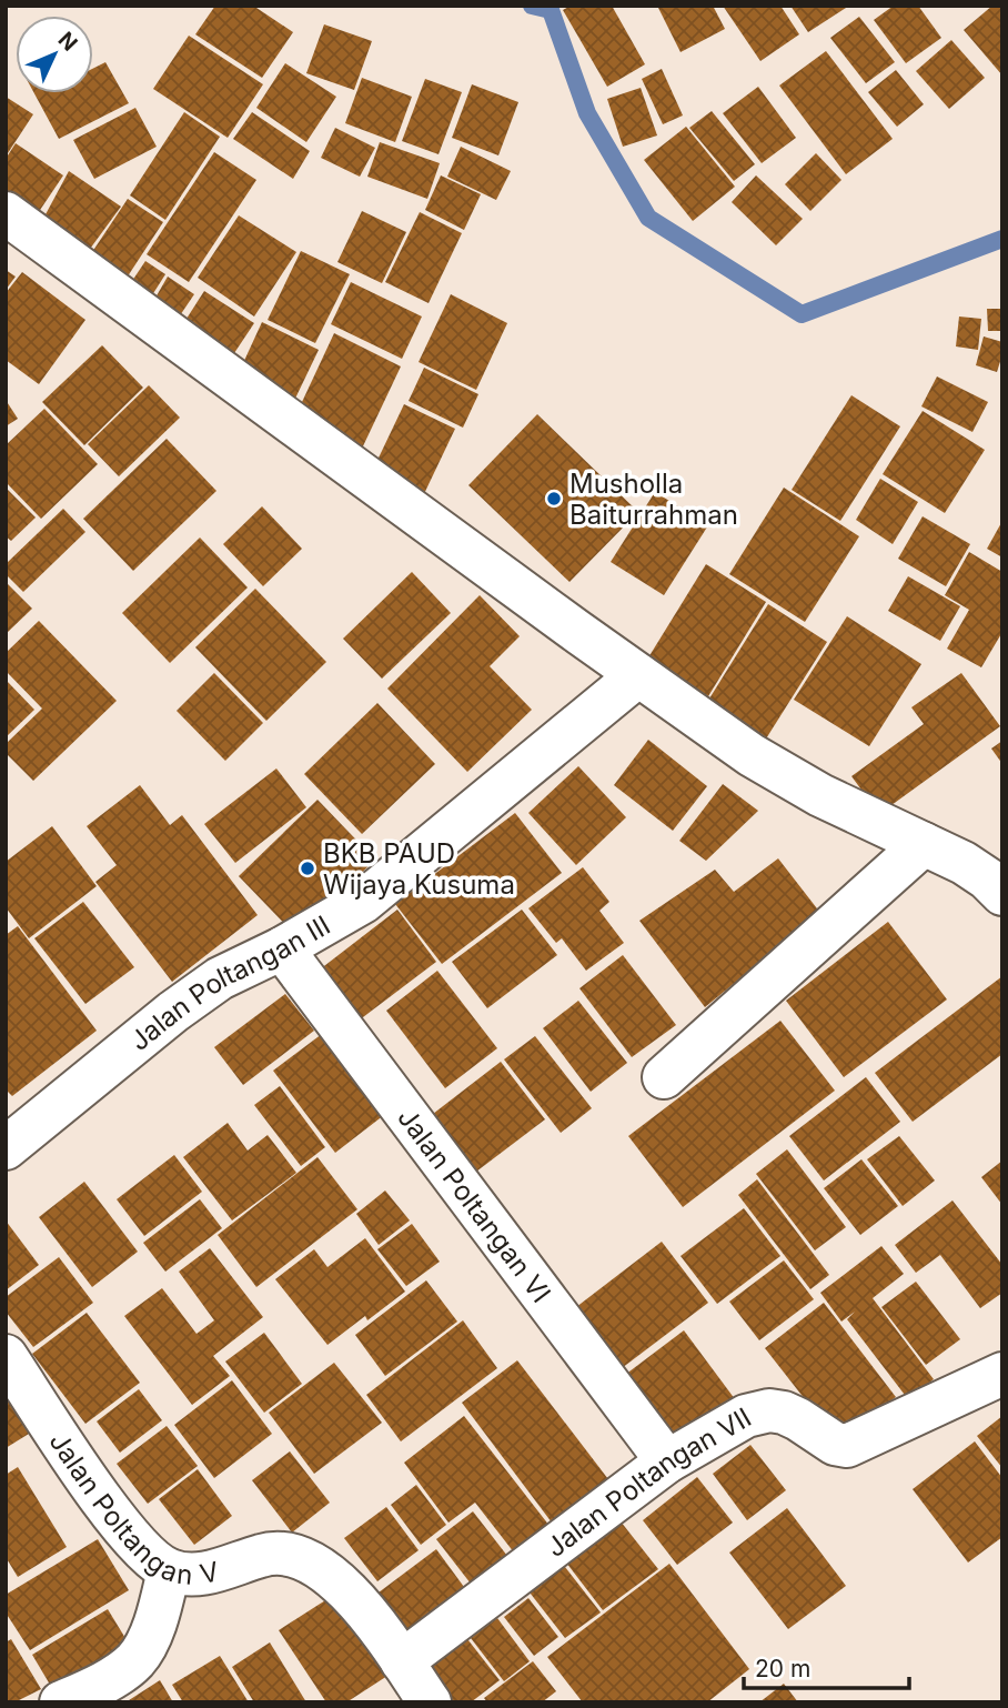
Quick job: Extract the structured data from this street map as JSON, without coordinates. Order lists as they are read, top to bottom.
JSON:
{
  "streets": {
    "street": [
      "Jalan Poltangan III",
      "Jalan Poltangan VI",
      "Jalan Poltangan VII",
      "Jalan Poltangan V"
    ]
  },
  "crossings": [
    ["Jalan Poltangan III", "Jalan Poltangan VI"],
    ["Jalan Poltangan VI", "Jalan Poltangan VII"],
    ["Jalan Poltangan VII", "Jalan Poltangan V"]
  ],
  "places": ["Musholla Baiturrahman", "BKB PAUD Wijaya Kusuma"],
  "scale_bar": "20 m",
  "north": "top right"
}
